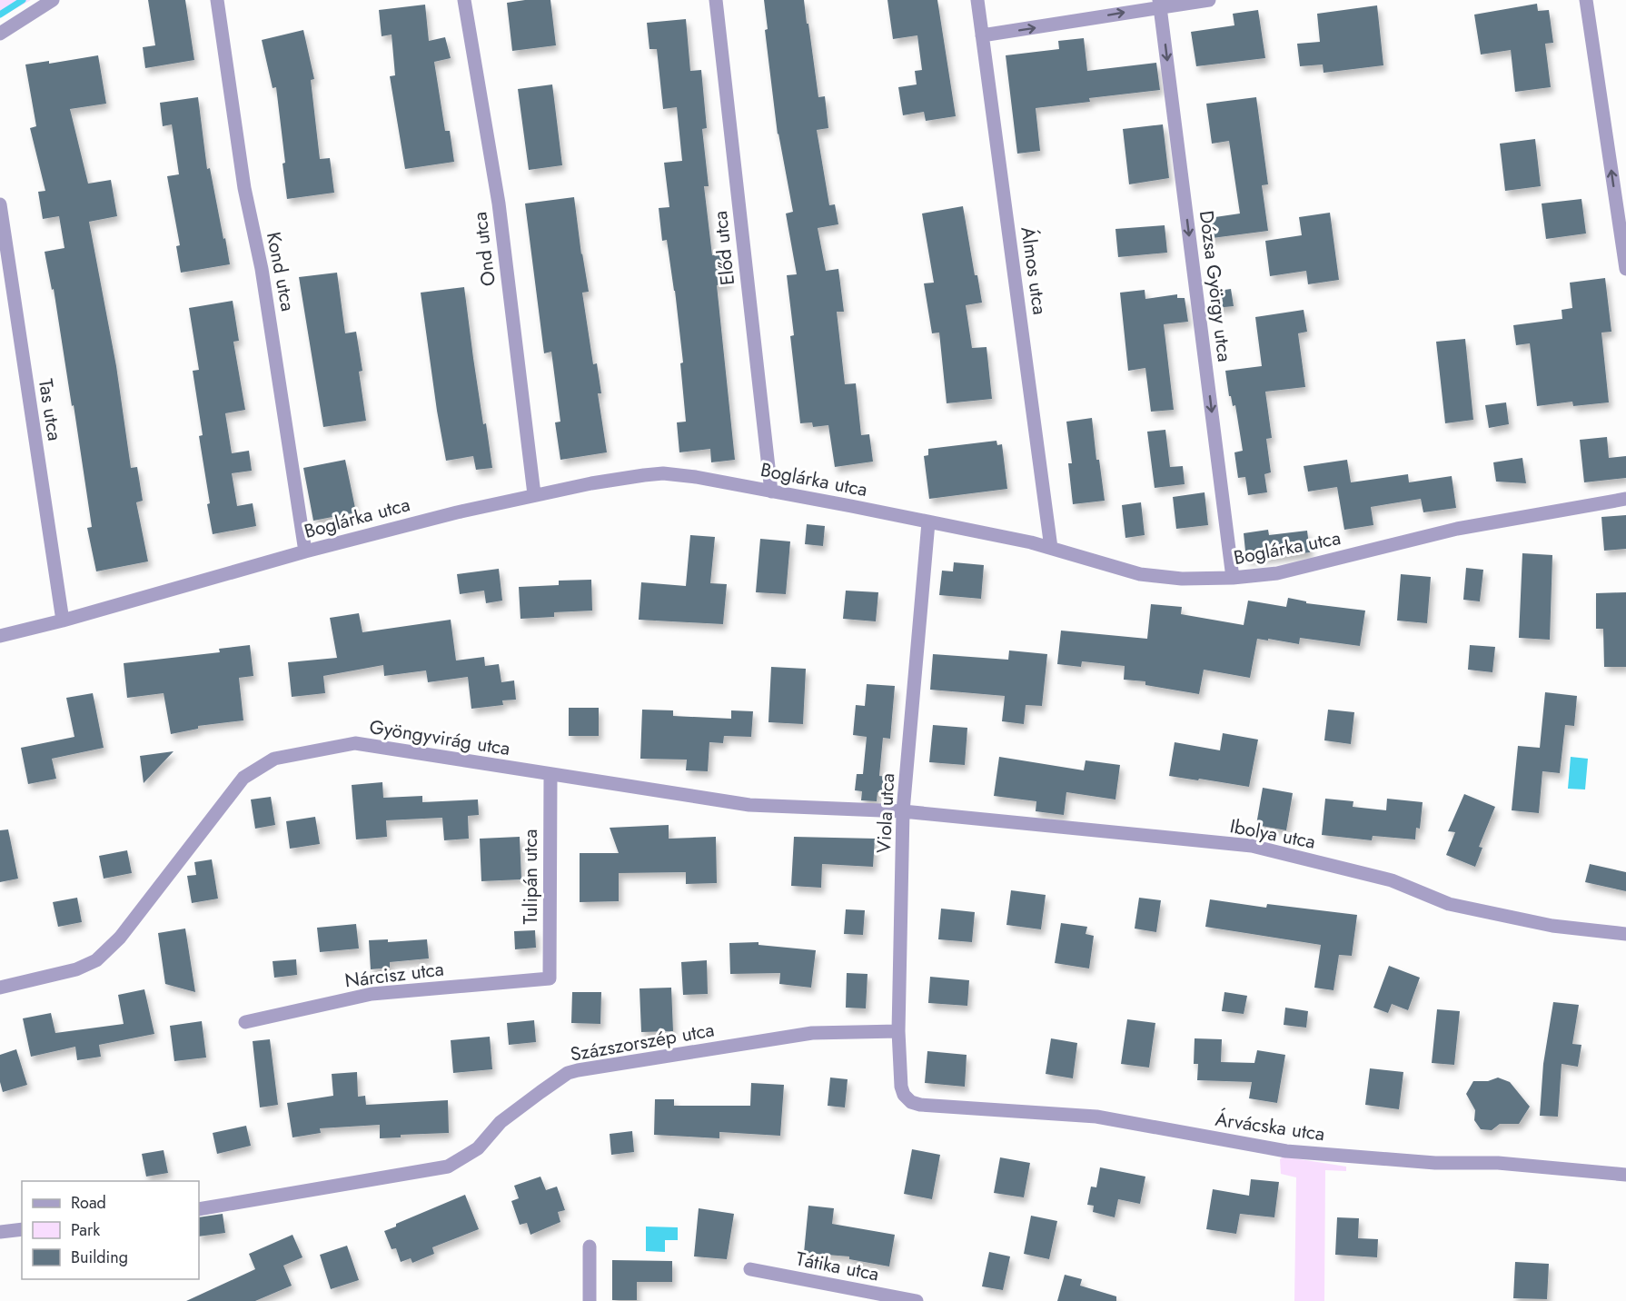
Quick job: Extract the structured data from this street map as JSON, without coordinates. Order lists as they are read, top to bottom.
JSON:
{
  "streets": {
    "street": [
      "Előd utca",
      "Ond utca",
      "Álmos utca",
      "Kond utca",
      "Dózsa György utca",
      "Tas utca",
      "Boglárka utca",
      "Gyöngyvirág utca",
      "Viola utca",
      "Ibolya utca",
      "Tulipán utca",
      "Nárcisz utca",
      "Százszorszép utca",
      "Árvácska utca",
      "Tátika utca"
    ]
  },
  "crossings": [
    ["Előd utca", "Boglárka utca"],
    ["Ond utca", "Boglárka utca"],
    ["Álmos utca", "Boglárka utca"],
    ["Kond utca", "Boglárka utca"],
    ["Dózsa György utca", "Boglárka utca"],
    ["Tas utca", "Boglárka utca"],
    ["Boglárka utca", "Viola utca"],
    ["Gyöngyvirág utca", "Viola utca"],
    ["Gyöngyvirág utca", "Ibolya utca"],
    ["Gyöngyvirág utca", "Tulipán utca"],
    ["Viola utca", "Ibolya utca"],
    ["Viola utca", "Százszorszép utca"],
    ["Viola utca", "Árvácska utca"],
    ["Tulipán utca", "Nárcisz utca"]
  ],
  "one_way": ["Dózsa György utca"],
  "legend": ["Road", "Park", "Building"]
}
